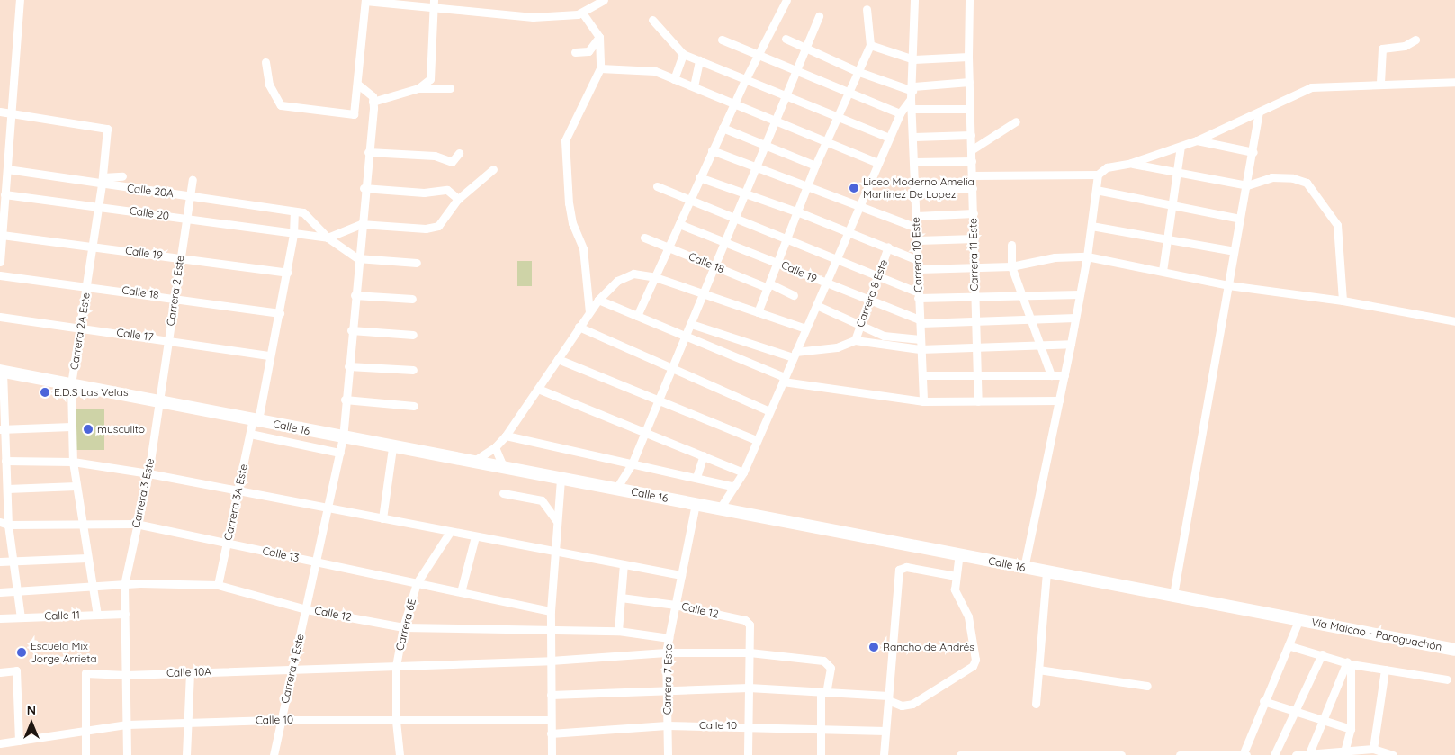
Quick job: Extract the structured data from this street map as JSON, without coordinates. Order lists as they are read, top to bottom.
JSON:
{
  "streets": {
    "highway": ["Calle 16", "Vía Maicao - Paraguachón"],
    "street": [
      "Calle 20A",
      "Calle 20",
      "Calle 19",
      "Carrera 10 Este",
      "Carrera 11 Este",
      "Calle 18",
      "Carrera 2 Este",
      "Carrera 8 Este",
      "Carrera 2A Este",
      "Calle 17",
      "Carrera 3 Este",
      "Carrera 3A Este",
      "Calle 13",
      "Calle 12",
      "Calle 11",
      "Carrera 6E",
      "Carrera 4 Este",
      "Calle 10A",
      "Carrera 7 Este",
      "Calle 10"
    ]
  },
  "crossings": [
    ["Calle 20A", "Carrera 2 Este"],
    ["Calle 20A", "Carrera 2A Este"],
    ["Calle 20A", "Carrera 3A Este"],
    ["Calle 20", "Carrera 2 Este"],
    ["Calle 20", "Carrera 2A Este"],
    ["Calle 20", "Carrera 3A Este"],
    ["Calle 19", "Carrera 10 Este"],
    ["Calle 19", "Carrera 11 Este"],
    ["Calle 19", "Carrera 2 Este"],
    ["Calle 19", "Carrera 8 Este"],
    ["Calle 19", "Carrera 2A Este"],
    ["Calle 19", "Carrera 3A Este"],
    ["Calle 18", "Carrera 2 Este"],
    ["Calle 18", "Carrera 2A Este"],
    ["Calle 18", "Carrera 3A Este"],
    ["Carrera 2 Este", "Calle 17"],
    ["Carrera 2 Este", "Calle 16"],
    ["Carrera 2 Este", "Carrera 3 Este"],
    ["Carrera 2A Este", "Calle 17"],
    ["Carrera 2A Este", "Calle 16"],
    ["Carrera 2A Este", "Calle 13"],
    ["Carrera 2A Este", "Calle 12"],
    ["Carrera 2A Este", "Calle 11"],
    ["Calle 17", "Carrera 3A Este"],
    ["Calle 16", "Carrera 3 Este"],
    ["Calle 16", "Carrera 3A Este"],
    ["Calle 16", "Vía Maicao - Paraguachón"],
    ["Calle 16", "Carrera 4 Este"],
    ["Calle 16", "Carrera 7 Este"],
    ["Carrera 3 Este", "Calle 13"],
    ["Carrera 3 Este", "Calle 12"],
    ["Carrera 3 Este", "Calle 11"],
    ["Carrera 3 Este", "Calle 10A"],
    ["Carrera 3 Este", "Calle 10"],
    ["Carrera 3A Este", "Calle 13"],
    ["Carrera 3A Este", "Calle 12"],
    ["Calle 13", "Carrera 6E"],
    ["Calle 13", "Carrera 4 Este"],
    ["Calle 12", "Carrera 6E"],
    ["Calle 12", "Carrera 4 Este"],
    ["Calle 12", "Calle 10A"],
    ["Calle 12", "Carrera 7 Este"],
    ["Carrera 6E", "Calle 10A"],
    ["Carrera 6E", "Calle 10"],
    ["Carrera 4 Este", "Calle 10A"],
    ["Carrera 4 Este", "Calle 10"],
    ["Calle 10A", "Carrera 7 Este"],
    ["Calle 10A", "Calle 10"],
    ["Carrera 7 Este", "Calle 10"]
  ],
  "places": [
    "Liceo Moderno Amelia Martinez De Lopez",
    "E.D.S Las Velas",
    "musculito",
    "Rancho de Andrés",
    "Escuela Mix Jorge Arrieta"
  ],
  "north": "top"
}
